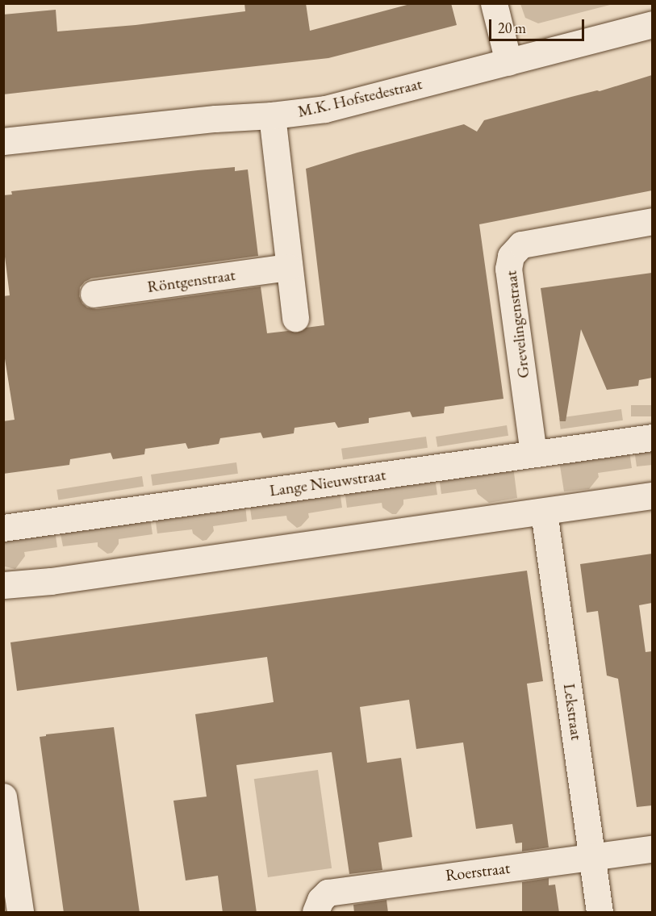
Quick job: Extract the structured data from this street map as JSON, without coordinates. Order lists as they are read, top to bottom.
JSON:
{
  "streets": {
    "street": [
      "M.K. Hofstedestraat",
      "Röntgenstraat",
      "Grevelingenstraat",
      "Lange Nieuwstraat",
      "Lekstraat",
      "Roerstraat"
    ]
  },
  "crossings": [
    ["Grevelingenstraat", "Lange Nieuwstraat"],
    ["Lekstraat", "Roerstraat"]
  ],
  "scale_bar": "20 m"
}
